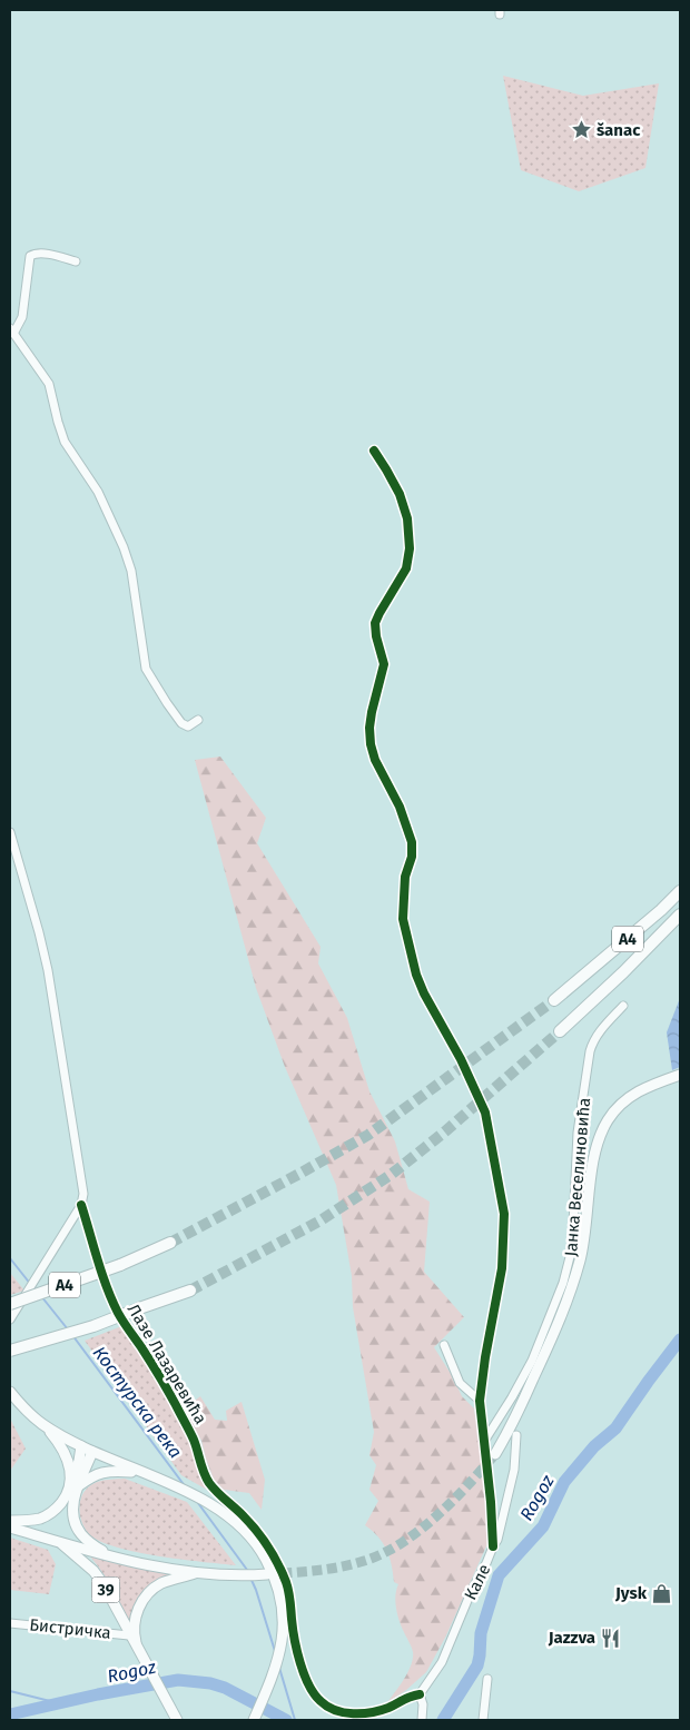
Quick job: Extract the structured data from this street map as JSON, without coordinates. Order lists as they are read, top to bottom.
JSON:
{
  "streets": {
    "highway": ["A4"],
    "main road": ["39"],
    "street": [
      "Јанка Веселиновића",
      "Лазе Лазаревића",
      "Кале",
      "Бистричка"
    ]
  },
  "crossings": [
    ["Лазе Лазаревића", "Кале"],
    ["39", "Бистричка"]
  ],
  "water": ["Костурска река", "Rogoz"],
  "places": {
    "place": ["šanac"],
    "shop": ["Jysk"],
    "restaurant": ["Jazzva"]
  }
}
